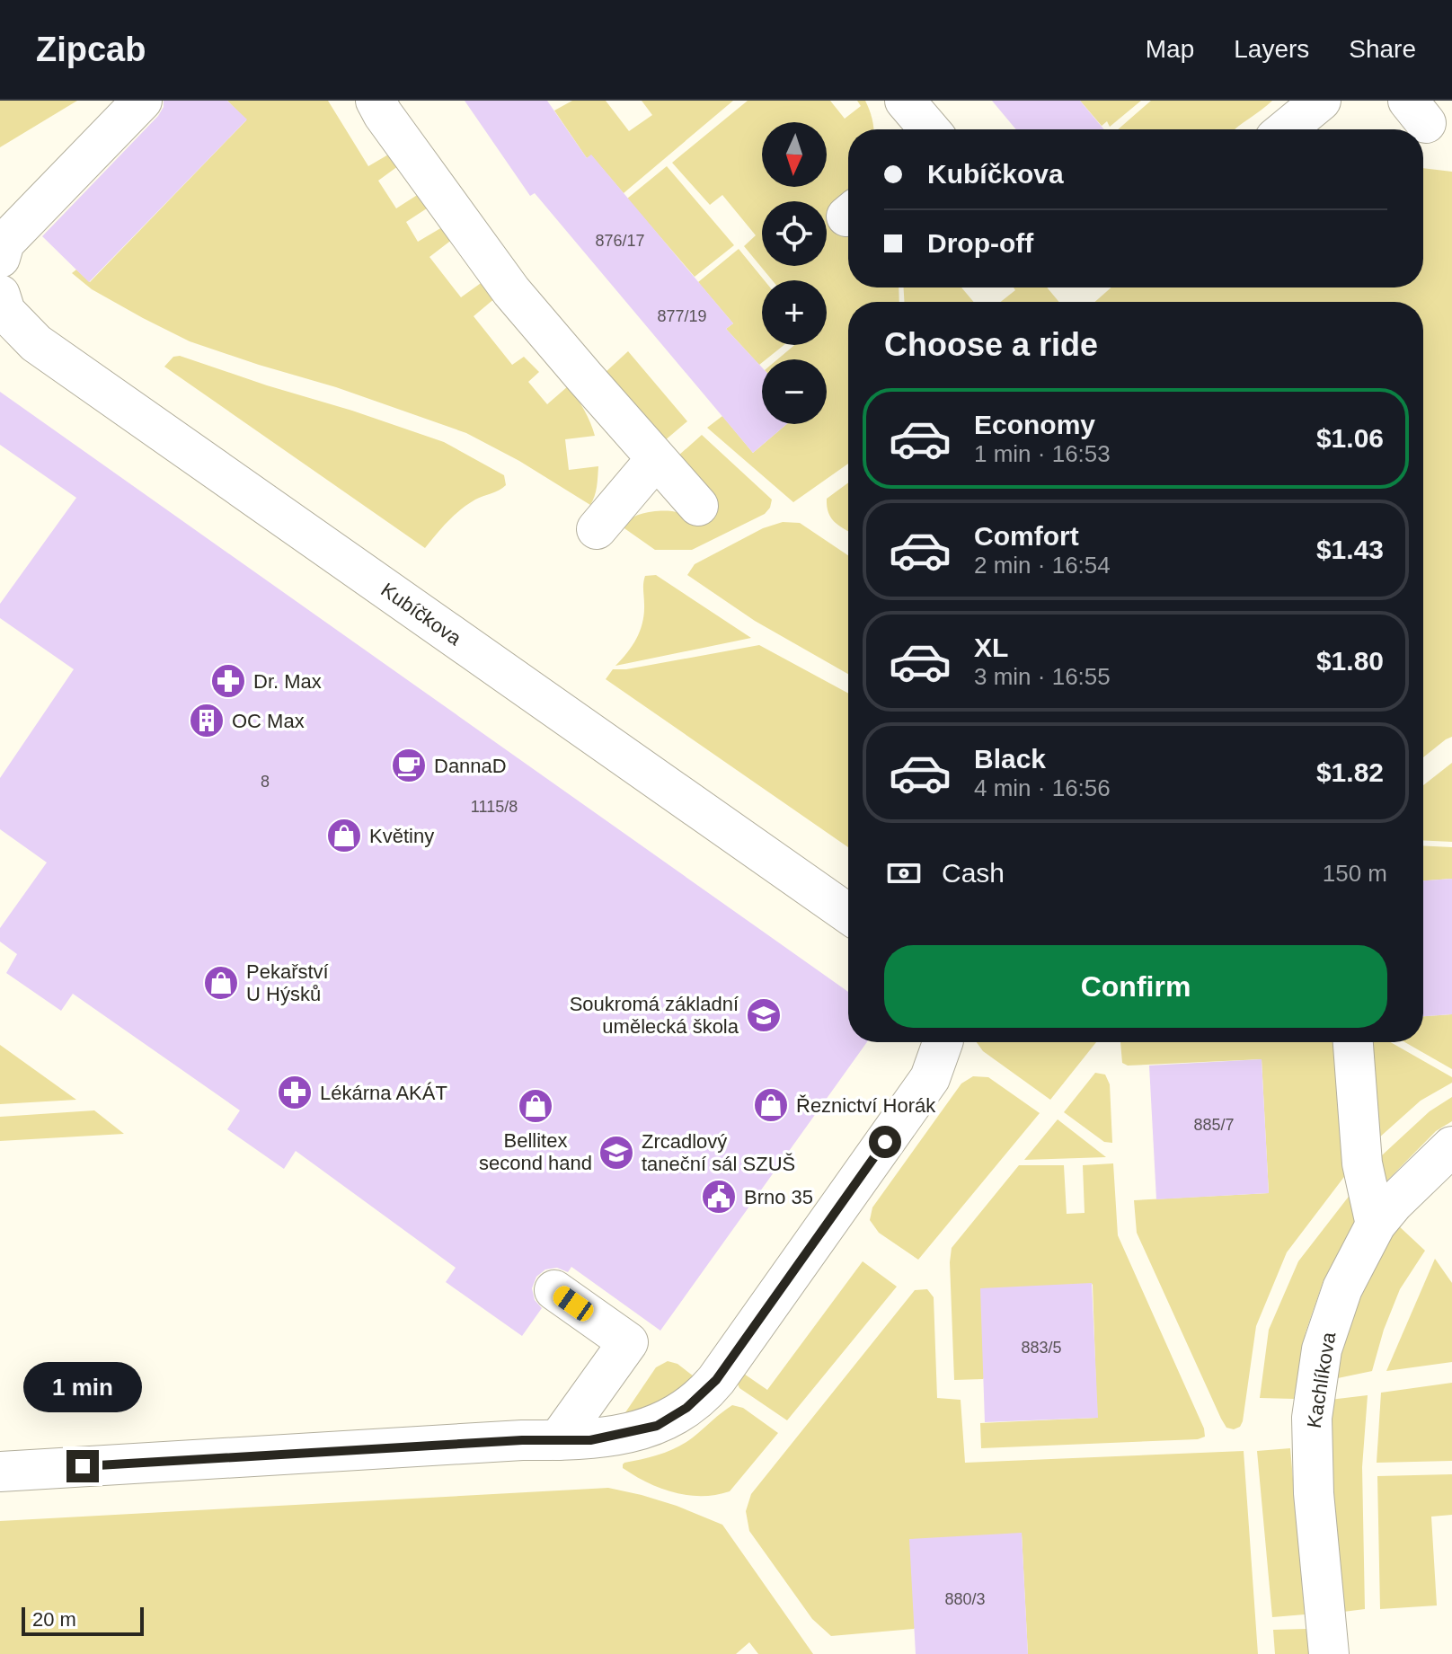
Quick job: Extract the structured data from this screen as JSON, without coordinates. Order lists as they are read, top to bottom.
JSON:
{
  "streets": {
    "street": ["Kubíčkova", "Kachlíkova"]
  },
  "places": {
    "pharmacy": ["Dr. Max", "Lékárna AKÁT"],
    "building": ["OC Max"],
    "cafe": ["DannaD"],
    "shop": [
      "Květiny",
      "Pekařství U Hýsků",
      "Řeznictví Horák",
      "Bellitex second hand"
    ],
    "school or university": ["Soukromá základní umělecká škola", "Zrcadlový taneční sál SZUŠ"],
    "public building": ["Brno 35"]
  },
  "house_numbers": [
    "876/17",
    "877/19",
    "8",
    "1115/8",
    "885/7",
    "883/5",
    "880/3"
  ],
  "scale_bar": "20 m",
  "north": "bottom",
  "page": {
    "header": "Zipcab",
    "nav": ["Map", "Layers", "Share"],
    "map_buttons": ["+", "−"],
    "banner": ["Kubíčkova", "Drop-off"],
    "heading": "Choose a ride",
    "list": [
      {
        "name": "Economy",
        "note": "1 min · 16:53",
        "value": "$1.06"
      },
      {
        "name": "Comfort",
        "note": "2 min · 16:54",
        "value": "$1.43"
      },
      {
        "name": "XL",
        "note": "3 min · 16:55",
        "value": "$1.80"
      },
      {
        "name": "Black",
        "note": "4 min · 16:56",
        "value": "$1.82"
      }
    ],
    "pay": ["Cash", "150 m"],
    "buttons": "Confirm",
    "bubble": "1 min",
    "scale": "20 m"
  }
}
